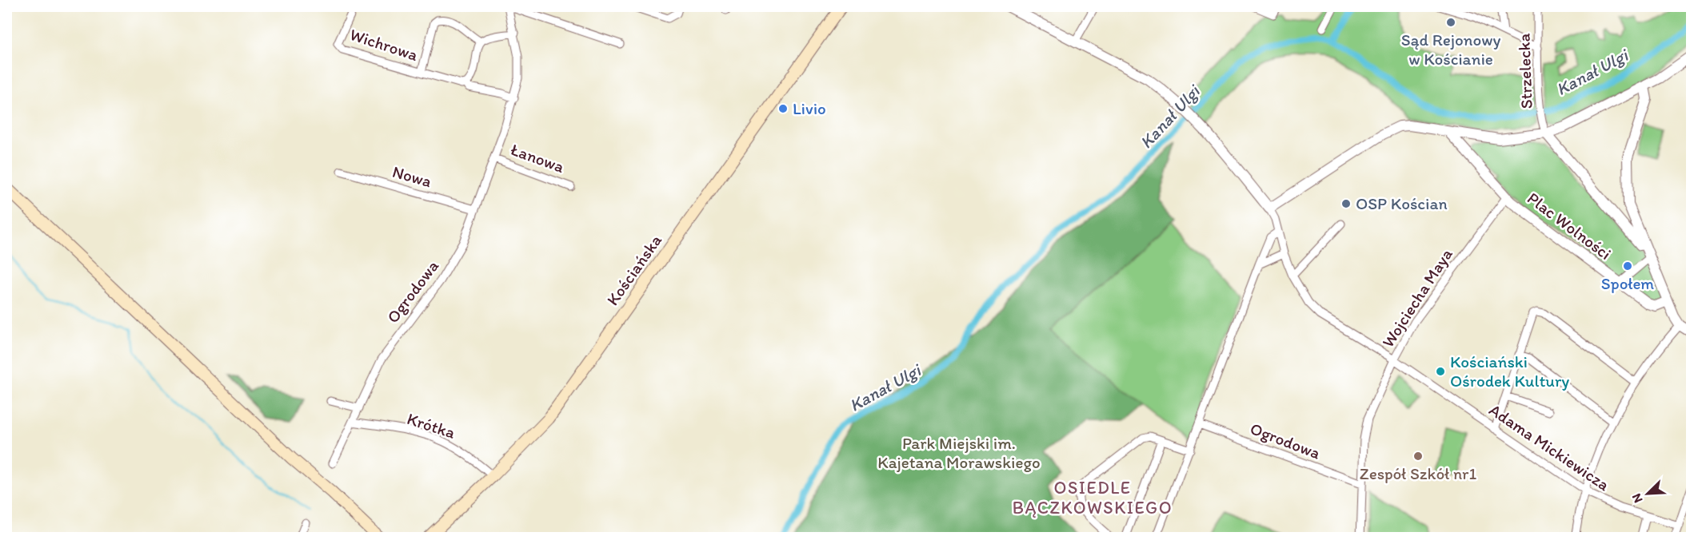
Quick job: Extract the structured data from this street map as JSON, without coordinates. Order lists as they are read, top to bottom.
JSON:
{
  "streets": {
    "main road": ["Kościańska"],
    "street": [
      "Wichrowa",
      "Strzelecka",
      "Łanowa",
      "Nowa",
      "Plac Wolności",
      "Ogrodowa",
      "Wojciecha Maya",
      "Krótka",
      "Adama Mickiewicza"
    ]
  },
  "crossings": [
    ["Wichrowa", "Ogrodowa"],
    ["Strzelecka", "Plac Wolności"],
    ["Łanowa", "Ogrodowa"],
    ["Nowa", "Ogrodowa"],
    ["Plac Wolności", "Wojciecha Maya"],
    ["Kościańska", "Krótka"],
    ["Ogrodowa", "Wojciecha Maya"],
    ["Ogrodowa", "Krótka"],
    ["Wojciecha Maya", "Adama Mickiewicza"]
  ],
  "districts": ["OSIEDLE BĄCZKOWSKIEGO"],
  "water": ["Kanał Ulgi"],
  "parks": ["Park Miejski im. Kajetana Morawskiego"],
  "places": [
    "Sąd Rejonowy w Kościanie",
    "Livio",
    "OSP Kościan",
    "Społem",
    "Kościański Ośrodek Kultury",
    "Zespół Szkół nr1"
  ],
  "north": "bottom left"
}
